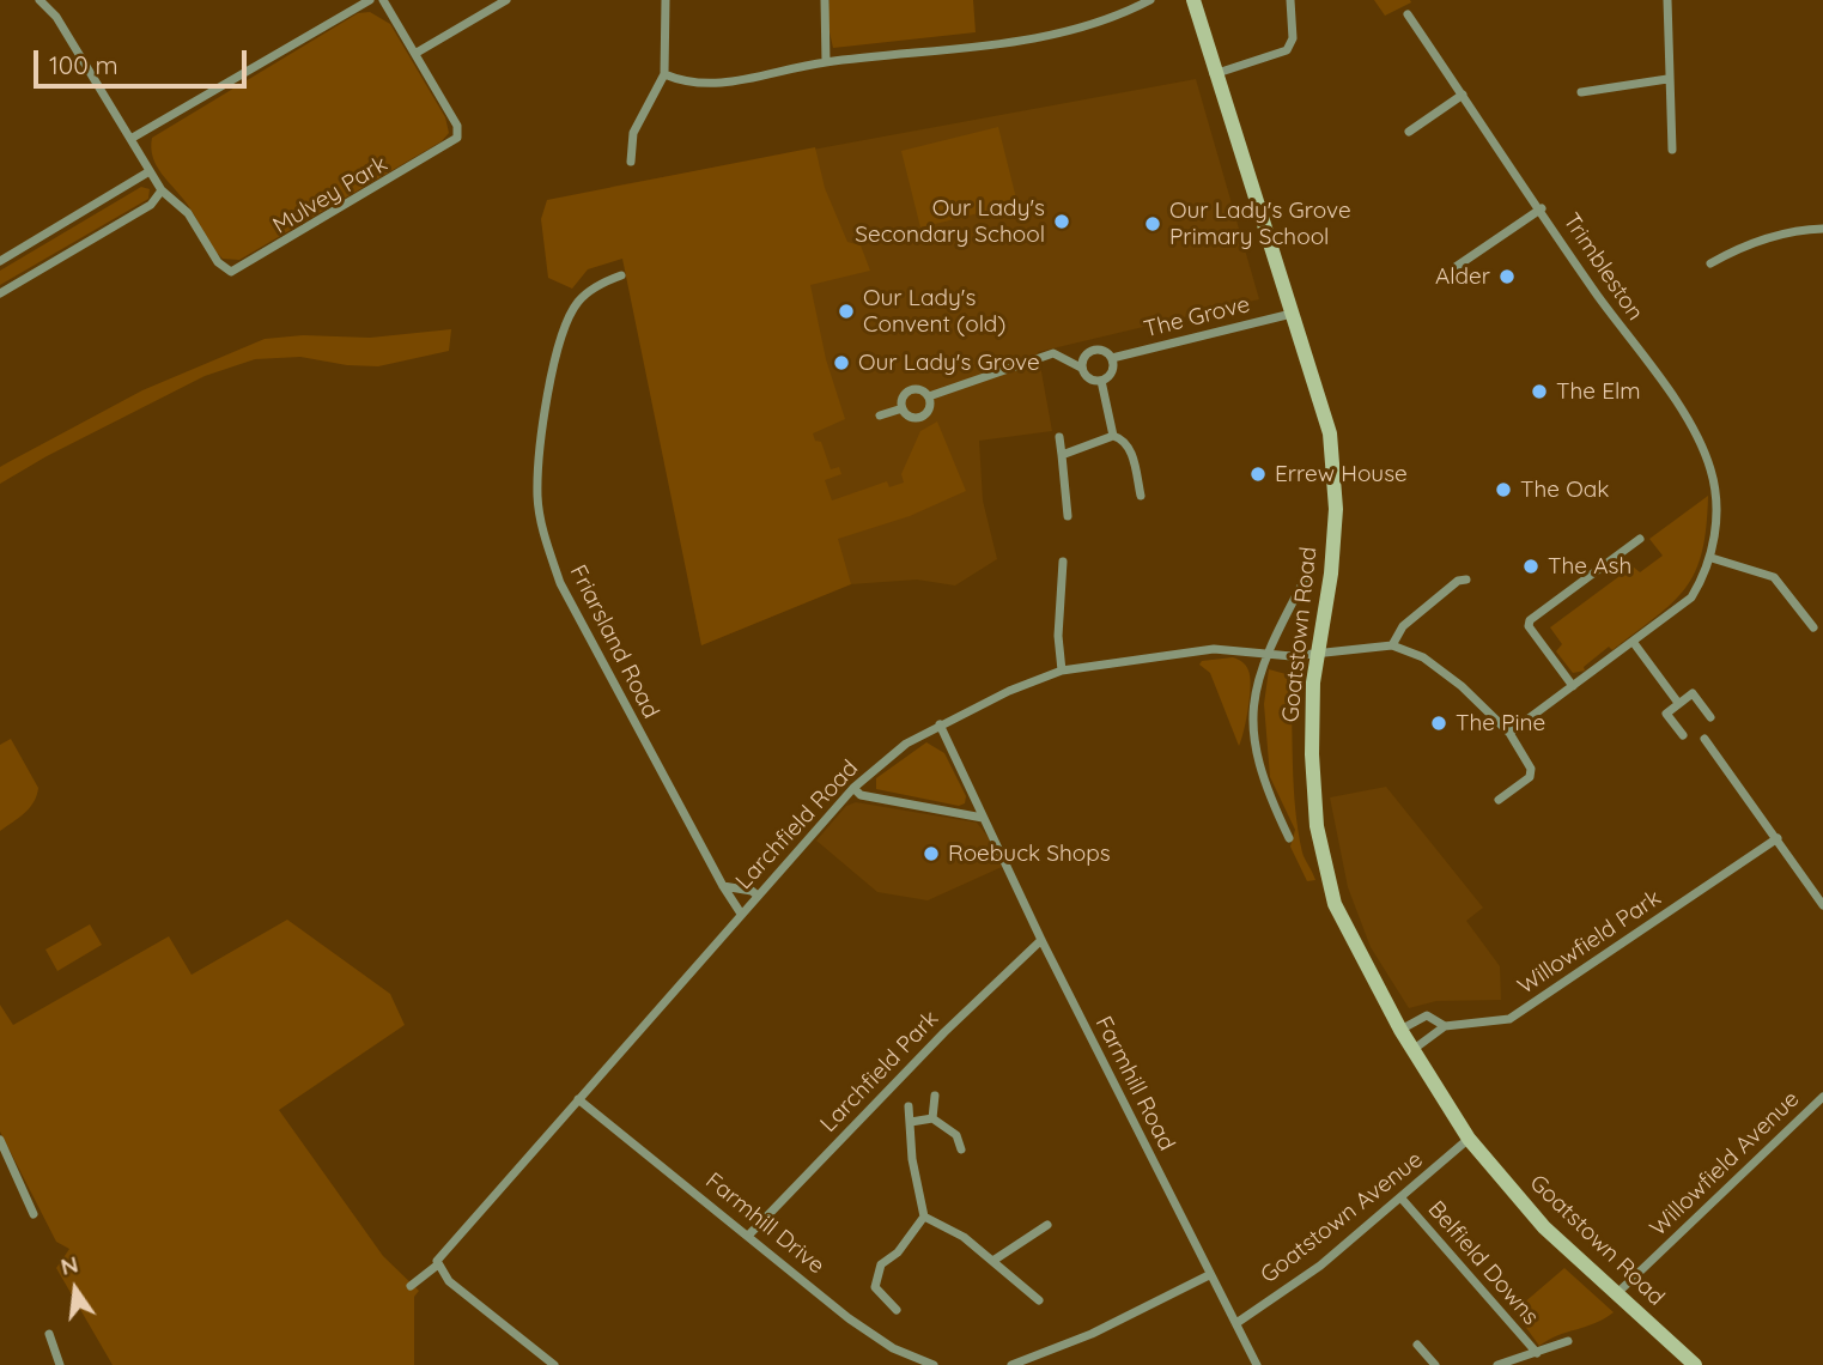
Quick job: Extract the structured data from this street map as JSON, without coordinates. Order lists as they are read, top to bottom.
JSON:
{
  "streets": {
    "main road": ["Goatstown Road"],
    "street": [
      "Mulvey Park",
      "Trimbleston",
      "The Grove",
      "Friarsland Road",
      "Larchfield Road",
      "Willowfield Park",
      "Larchfield Park",
      "Farmhill Road",
      "Willowfield Avenue",
      "Goatstown Avenue",
      "Farmhill Drive",
      "Belfield Downs"
    ]
  },
  "crossings": [
    ["The Grove", "Goatstown Road"],
    ["Goatstown Road", "Larchfield Road"],
    ["Goatstown Road", "Willowfield Park"],
    ["Goatstown Road", "Willowfield Avenue"],
    ["Goatstown Road", "Goatstown Avenue"],
    ["Friarsland Road", "Larchfield Road"],
    ["Larchfield Road", "Farmhill Road"],
    ["Larchfield Road", "Farmhill Drive"],
    ["Larchfield Park", "Farmhill Road"],
    ["Larchfield Park", "Farmhill Drive"],
    ["Farmhill Road", "Goatstown Avenue"],
    ["Goatstown Avenue", "Belfield Downs"]
  ],
  "places": [
    "Our Lady's Secondary School",
    "Our Lady's Grove Primary School",
    "Alder",
    "Our Lady's Convent (old)",
    "Our Lady's Grove",
    "The Elm",
    "Errew House",
    "The Oak",
    "The Ash",
    "The Pine",
    "Roebuck Shops"
  ],
  "scale_bar": "100 m",
  "north": "top"
}
